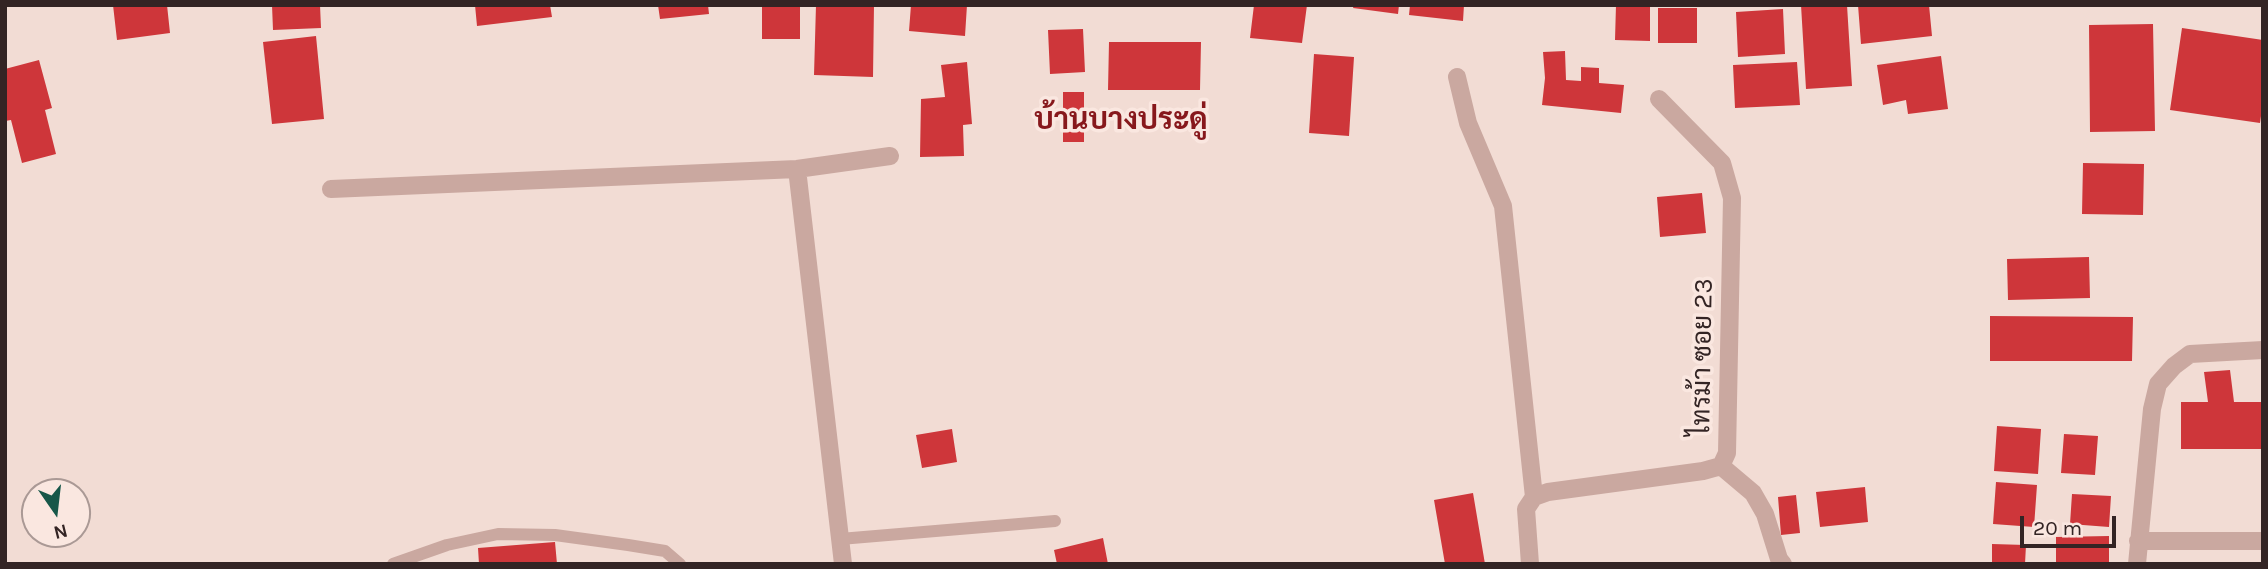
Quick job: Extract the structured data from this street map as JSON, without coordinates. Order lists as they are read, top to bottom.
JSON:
{
  "streets": {
    "street": ["ไทรม้า ซอย 23"]
  },
  "districts": ["บ้านบางประดู่"],
  "scale_bar": "20 m",
  "north": "bottom"
}
